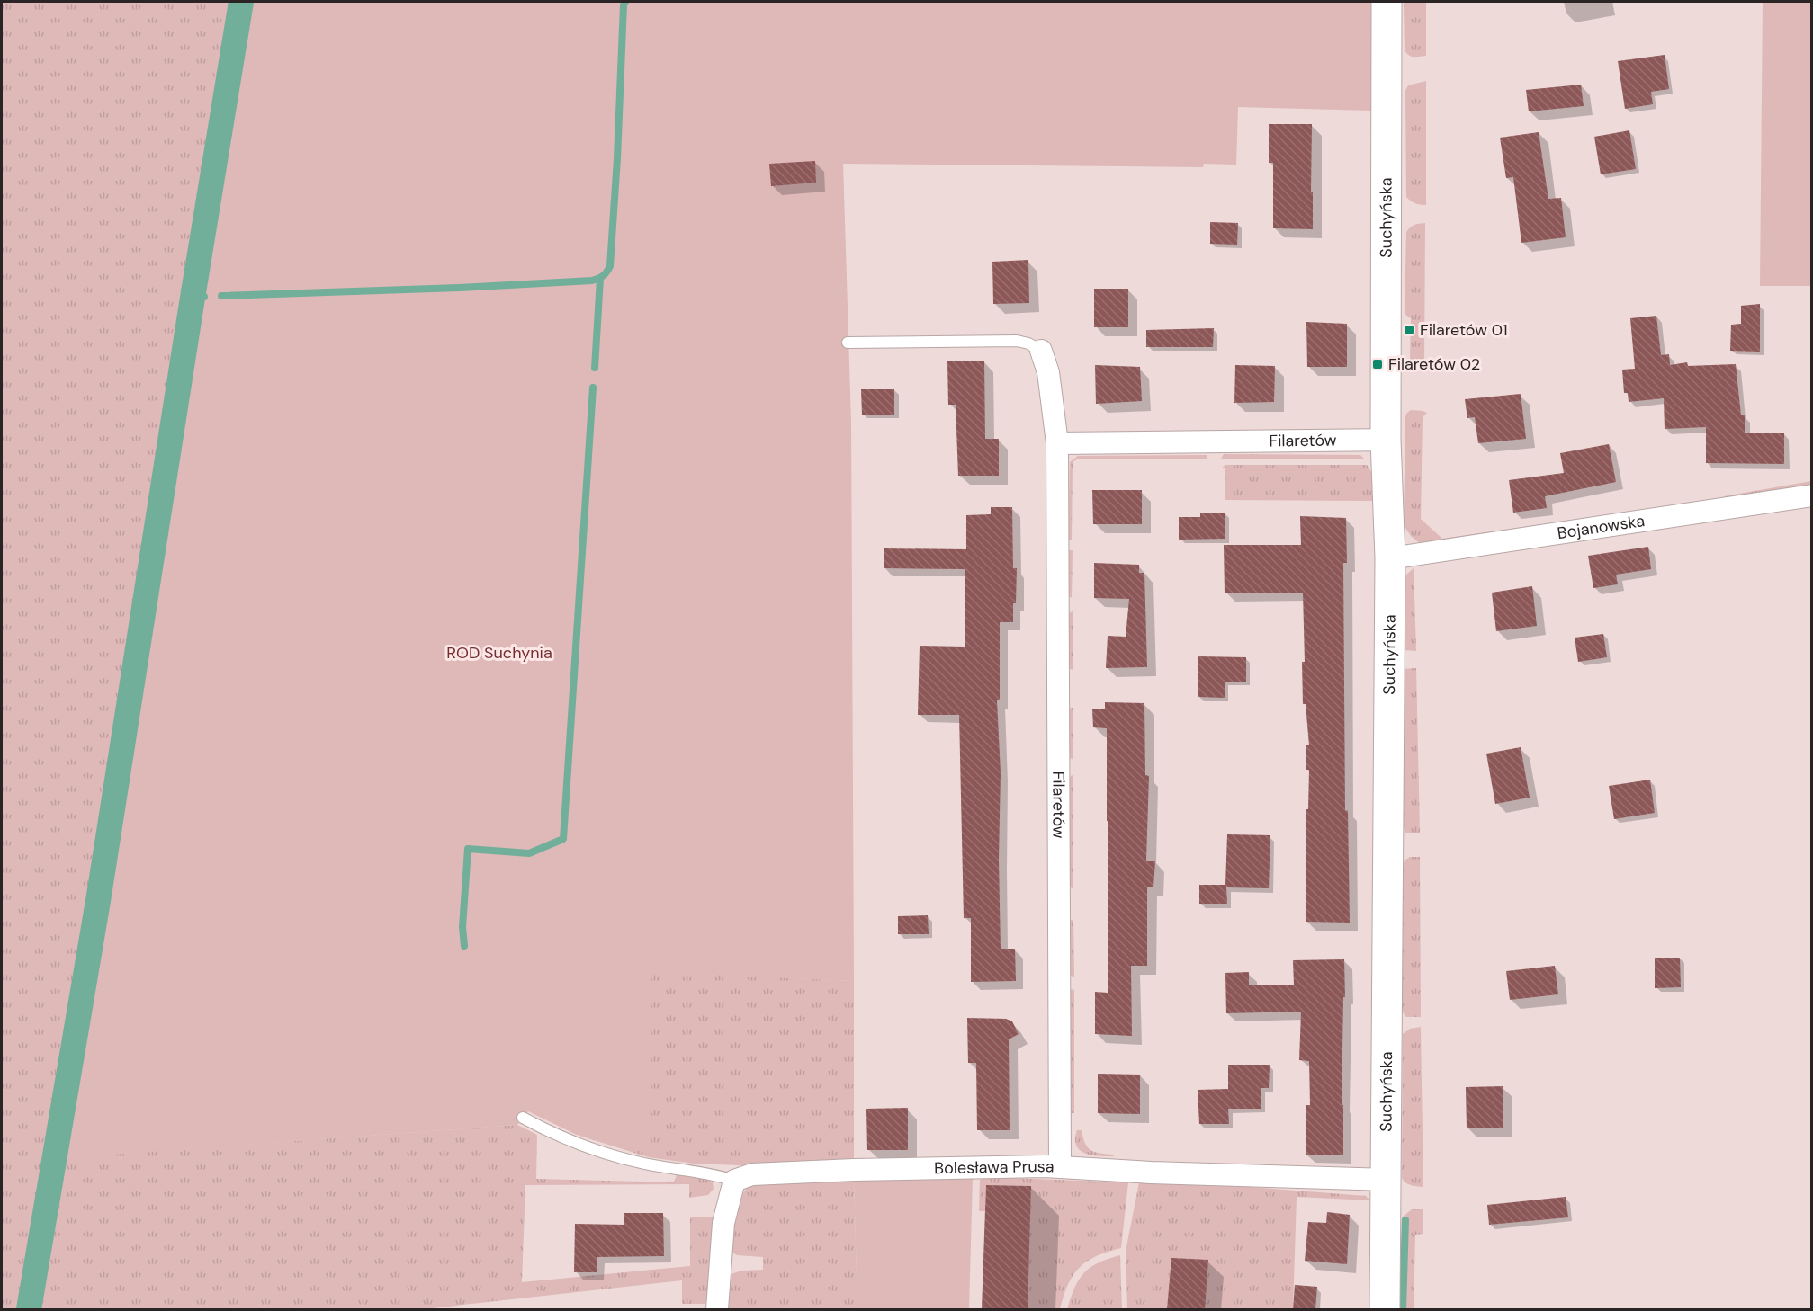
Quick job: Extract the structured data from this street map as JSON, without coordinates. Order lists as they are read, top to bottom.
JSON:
{
  "streets": {
    "street": [
      "Suchyńska",
      "Filaretów",
      "Bojanowska",
      "Bolesława Prusa"
    ]
  },
  "crossings": [
    ["Suchyńska", "Filaretów"],
    ["Suchyńska", "Bojanowska"],
    ["Suchyńska", "Bolesława Prusa"],
    ["Filaretów", "Bolesława Prusa"]
  ],
  "parks": ["ROD Suchynia"],
  "places": {
    "transit": ["Filaretów 01", "Filaretów 02"]
  }
}
